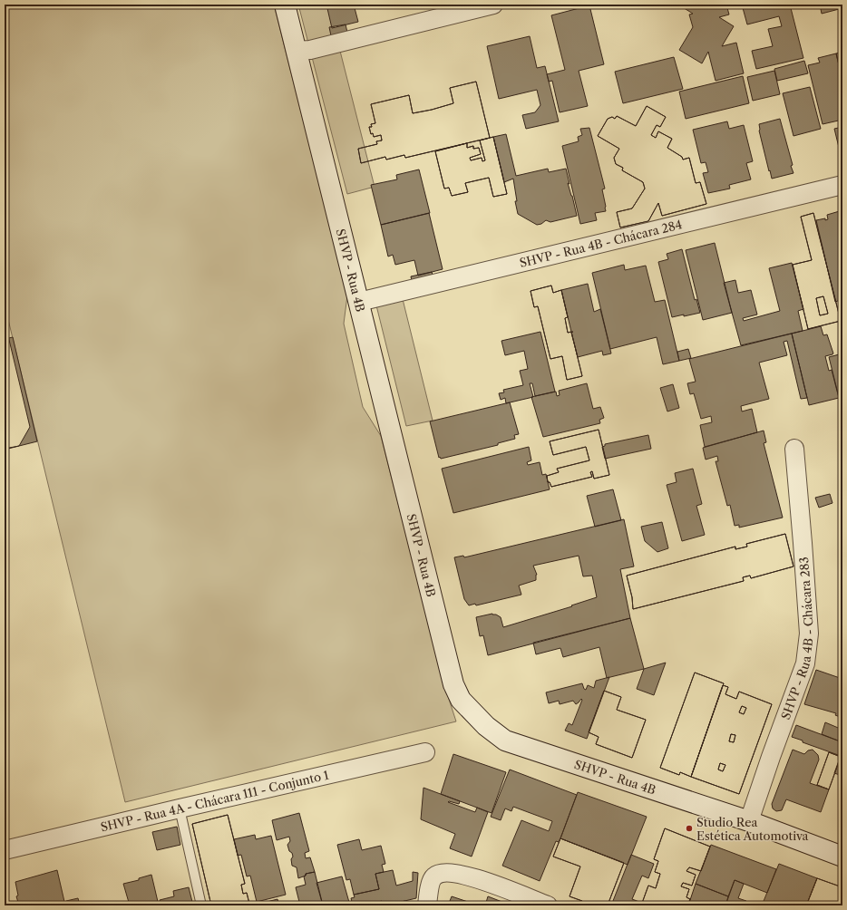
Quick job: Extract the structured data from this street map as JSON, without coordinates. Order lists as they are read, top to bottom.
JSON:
{
  "streets": {
    "street": [
      "SHVP - Rua 4B - Chácara 284",
      "SHVP - Rua 4B",
      "SHVP - Rua 4B - Chácara 283",
      "SHVP - Rua 4A - Chácara 111 - Conjunto 1"
    ]
  },
  "crossings": [
    ["SHVP - Rua 4B - Chácara 284", "SHVP - Rua 4B"],
    ["SHVP - Rua 4B", "SHVP - Rua 4B - Chácara 283"]
  ],
  "places": ["Studio Rea Estética Automotiva"]
}
